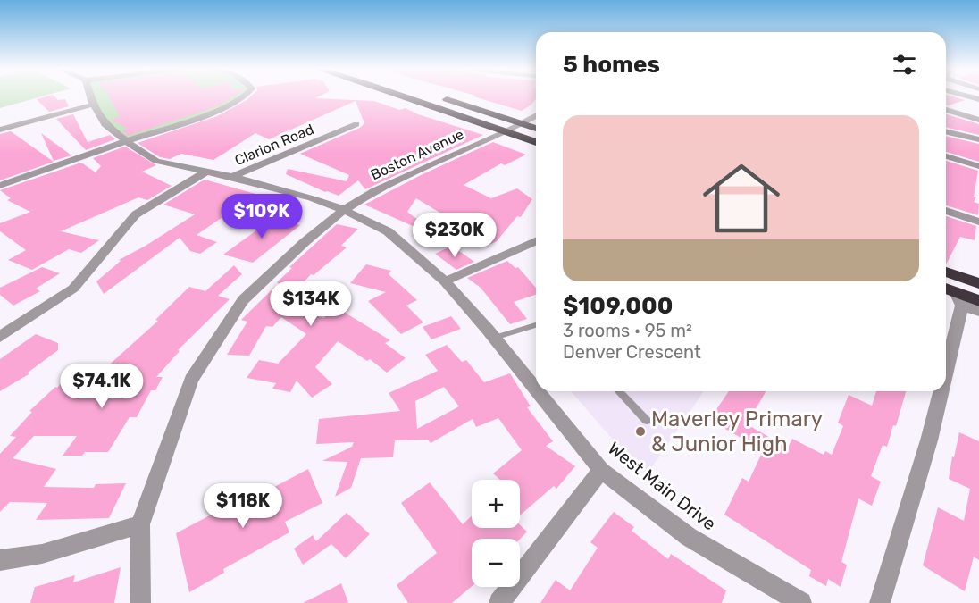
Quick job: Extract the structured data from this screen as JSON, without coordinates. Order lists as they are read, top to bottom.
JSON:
{
  "streets": {
    "street": ["Clarion Road", "Boston Avenue", "West Main Drive"]
  },
  "crossings": [
    ["Clarion Road", "West Main Drive"],
    ["Boston Avenue", "West Main Drive"]
  ],
  "places": ["Maverley Primary & Junior High"],
  "page": {
    "heading": "5 homes",
    "list": [
      {
        "name": "$109,000",
        "note": "3 rooms · 95 m² · Denver Crescent"
      }
    ],
    "price": [
      "$109K",
      "$230K",
      "$134K",
      "$74.1K",
      "$118K"
    ],
    "map_buttons": ["+", "−"]
  }
}
